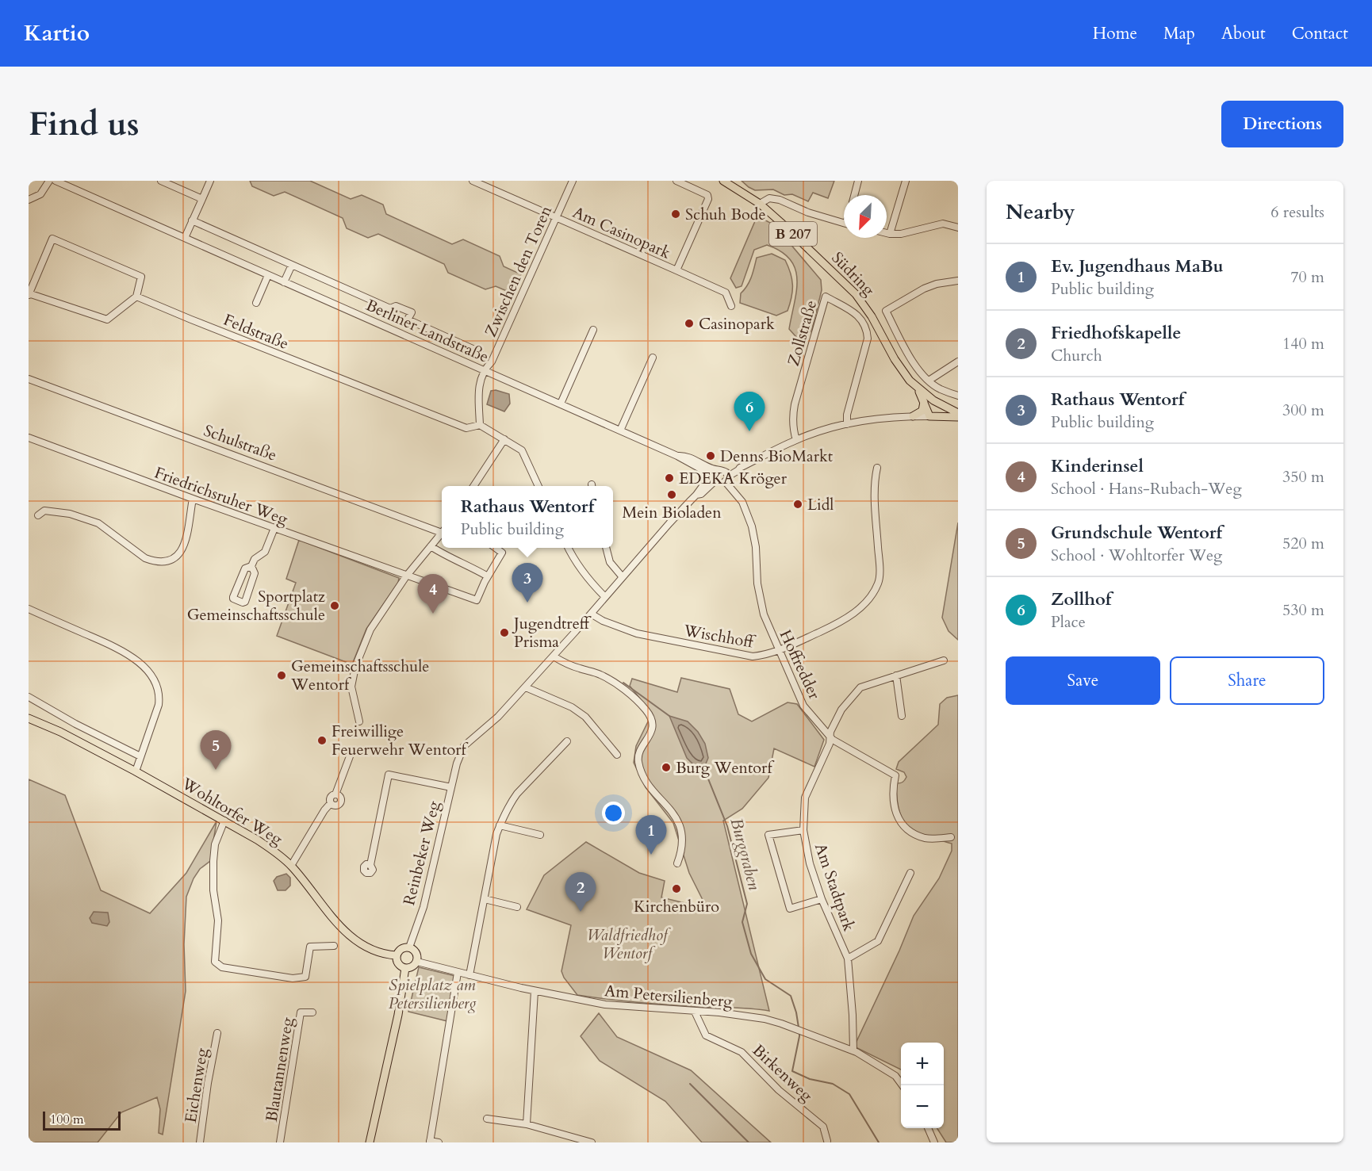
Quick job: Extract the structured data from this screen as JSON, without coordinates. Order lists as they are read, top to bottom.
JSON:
{
  "streets": {
    "main road": ["B 207", "Südring", "Wohltorfer Weg"],
    "street": [
      "Am Casinopark",
      "Zwischen den Toren",
      "Berliner Landstraße",
      "Feldstraße",
      "Zollstraße",
      "Schulstraße",
      "Friedrichsruher Weg",
      "Wischhoff",
      "Hoffredder",
      "Reinbeker Weg",
      "Am Stadtpark",
      "Am Petersilienberg",
      "Blautannenweg",
      "Birkenweg",
      "Eichenweg"
    ]
  },
  "crossings": [
    ["Am Casinopark", "Zwischen den Toren"],
    ["B 207", "Südring"],
    ["Zwischen den Toren", "Berliner Landstraße"],
    ["Zwischen den Toren", "Feldstraße"],
    ["Wischhoff", "Hoffredder"],
    ["Wischhoff", "Reinbeker Weg"],
    ["Hoffredder", "Am Stadtpark"],
    ["Wohltorfer Weg", "Reinbeker Weg"],
    ["Wohltorfer Weg", "Am Petersilienberg"],
    ["Reinbeker Weg", "Am Petersilienberg"],
    ["Am Stadtpark", "Am Petersilienberg"],
    ["Am Petersilienberg", "Birkenweg"]
  ],
  "water": ["Burggraben"],
  "parks": ["Waldfriedhof Wentorf", "Spielplatz am Petersilienberg"],
  "places": [
    "Schuh Bode",
    "Casinopark",
    "Denns BioMarkt",
    "EDEKA Kröger",
    "Mein Bioladen",
    "Lidl",
    "Sportplatz Gemeinschaftsschule",
    "Jugendtreff Prisma",
    "Gemeinschaftsschule Wentorf",
    "Freiwillige Feuerwehr Wentorf",
    "Burg Wentorf",
    "Kirchenbüro"
  ],
  "scale_bar": "100 m",
  "north": "bottom left",
  "page": {
    "header": "Kartio",
    "nav": [
      "Home",
      "Map",
      "About",
      "Contact"
    ],
    "buttons": [
      "Directions",
      ["Save", "Share"]
    ],
    "title": "Find us",
    "heading": ["Nearby", "6 results"],
    "list": [
      {
        "mark": "1",
        "name": "Ev. Jugendhaus MaBu",
        "note": "Public building",
        "value": "70 m"
      },
      {
        "mark": "2",
        "name": "Friedhofskapelle",
        "note": "Church",
        "value": "140 m"
      },
      {
        "mark": "3",
        "name": "Rathaus Wentorf",
        "note": "Public building",
        "value": "300 m"
      },
      {
        "mark": "4",
        "name": "Kinderinsel",
        "note": "School · Hans-Rubach-Weg",
        "value": "350 m"
      },
      {
        "mark": "5",
        "name": "Grundschule Wentorf",
        "note": "School · Wohltorfer Weg",
        "value": "520 m"
      },
      {
        "mark": "6",
        "name": "Zollhof",
        "note": "Place",
        "value": "530 m"
      }
    ],
    "pins": [
      "6",
      "3",
      "4",
      "5",
      "1",
      "2"
    ],
    "popup": ["Rathaus Wentorf", "Public building"],
    "map_buttons": ["+", "−"],
    "scale": "100 m"
  }
}
